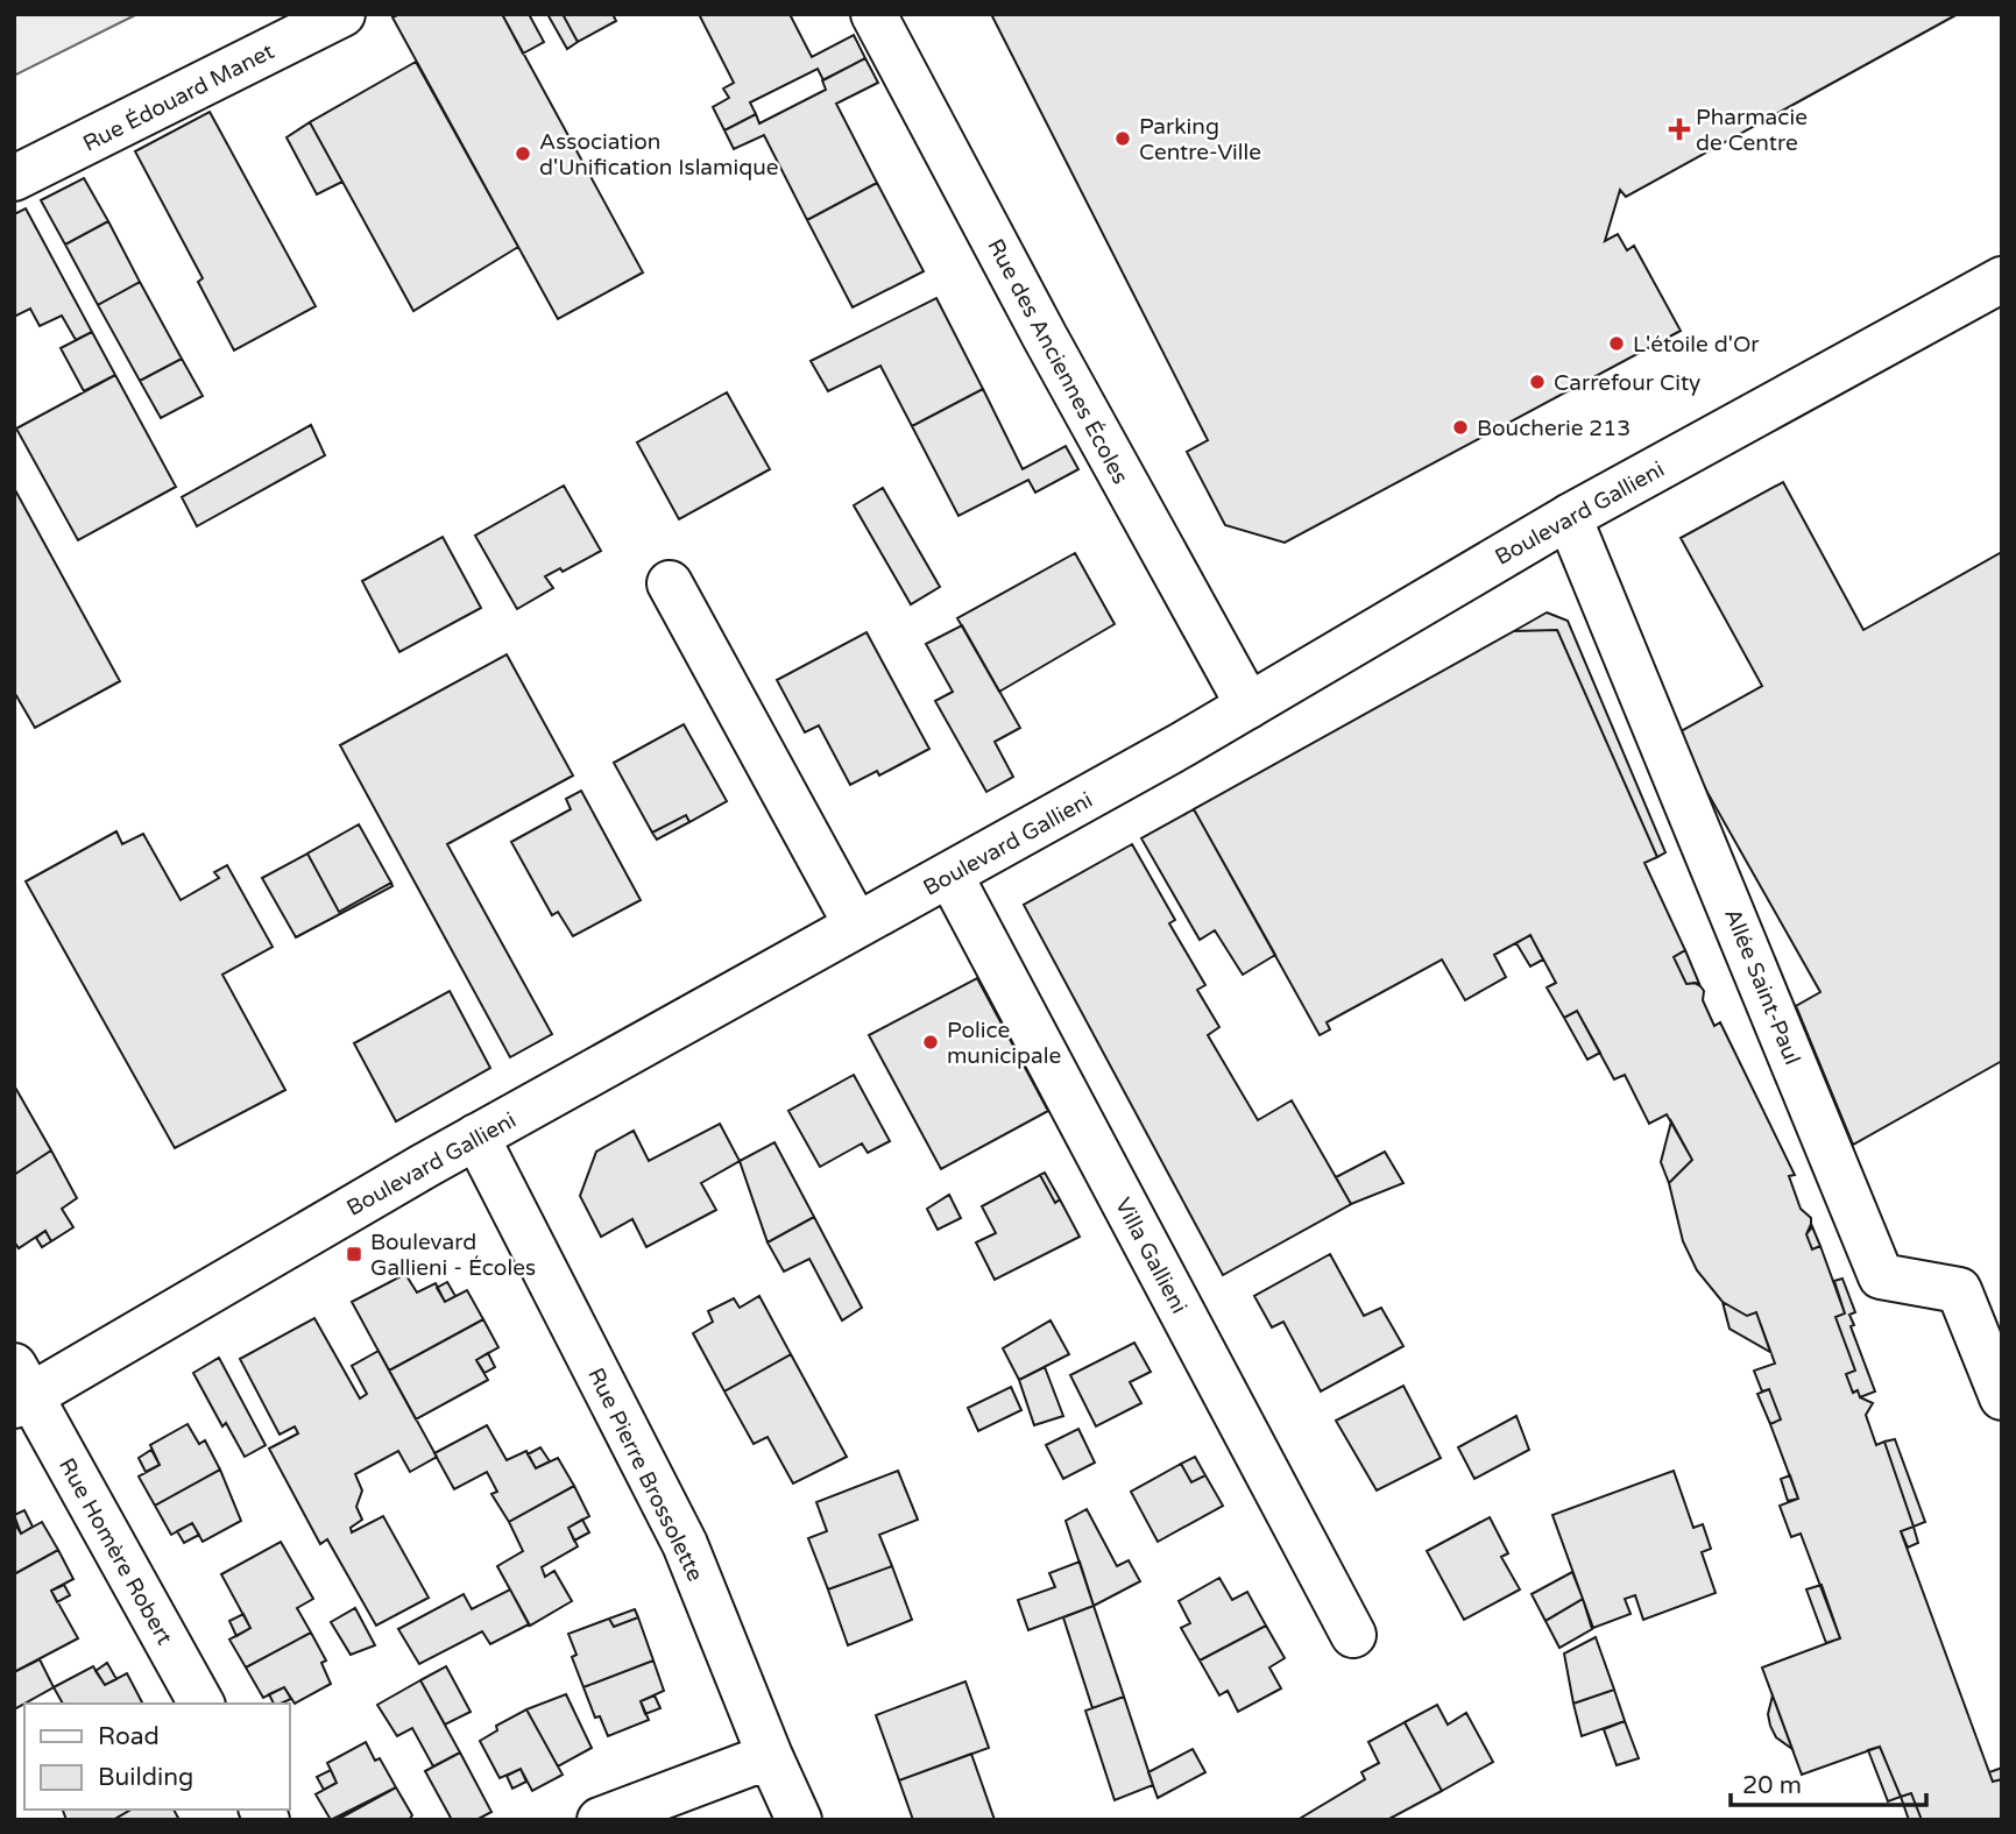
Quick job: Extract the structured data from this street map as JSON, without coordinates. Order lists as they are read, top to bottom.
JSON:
{
  "streets": {
    "street": [
      "Rue Édouard Manet",
      "Rue des Anciennes Écoles",
      "Boulevard Gallieni",
      "Allée Saint-Paul",
      "Villa Gallieni",
      "Rue Pierre Brossolette",
      "Rue Homère Robert"
    ]
  },
  "crossings": [
    ["Rue des Anciennes Écoles", "Boulevard Gallieni"],
    ["Boulevard Gallieni", "Allée Saint-Paul"],
    ["Boulevard Gallieni", "Villa Gallieni"],
    ["Boulevard Gallieni", "Rue Pierre Brossolette"],
    ["Boulevard Gallieni", "Rue Homère Robert"]
  ],
  "places": {
    "health": ["Pharmacie de Centre"],
    "other": [
      "Parking Centre-Ville",
      "Association d'Unification Islamique",
      "L'étoile d'Or",
      "Carrefour City",
      "Boucherie 213",
      "Police municipale"
    ],
    "transit": ["Boulevard Gallieni - Écoles"]
  },
  "legend": ["Road", "Building"],
  "scale_bar": "20 m"
}
